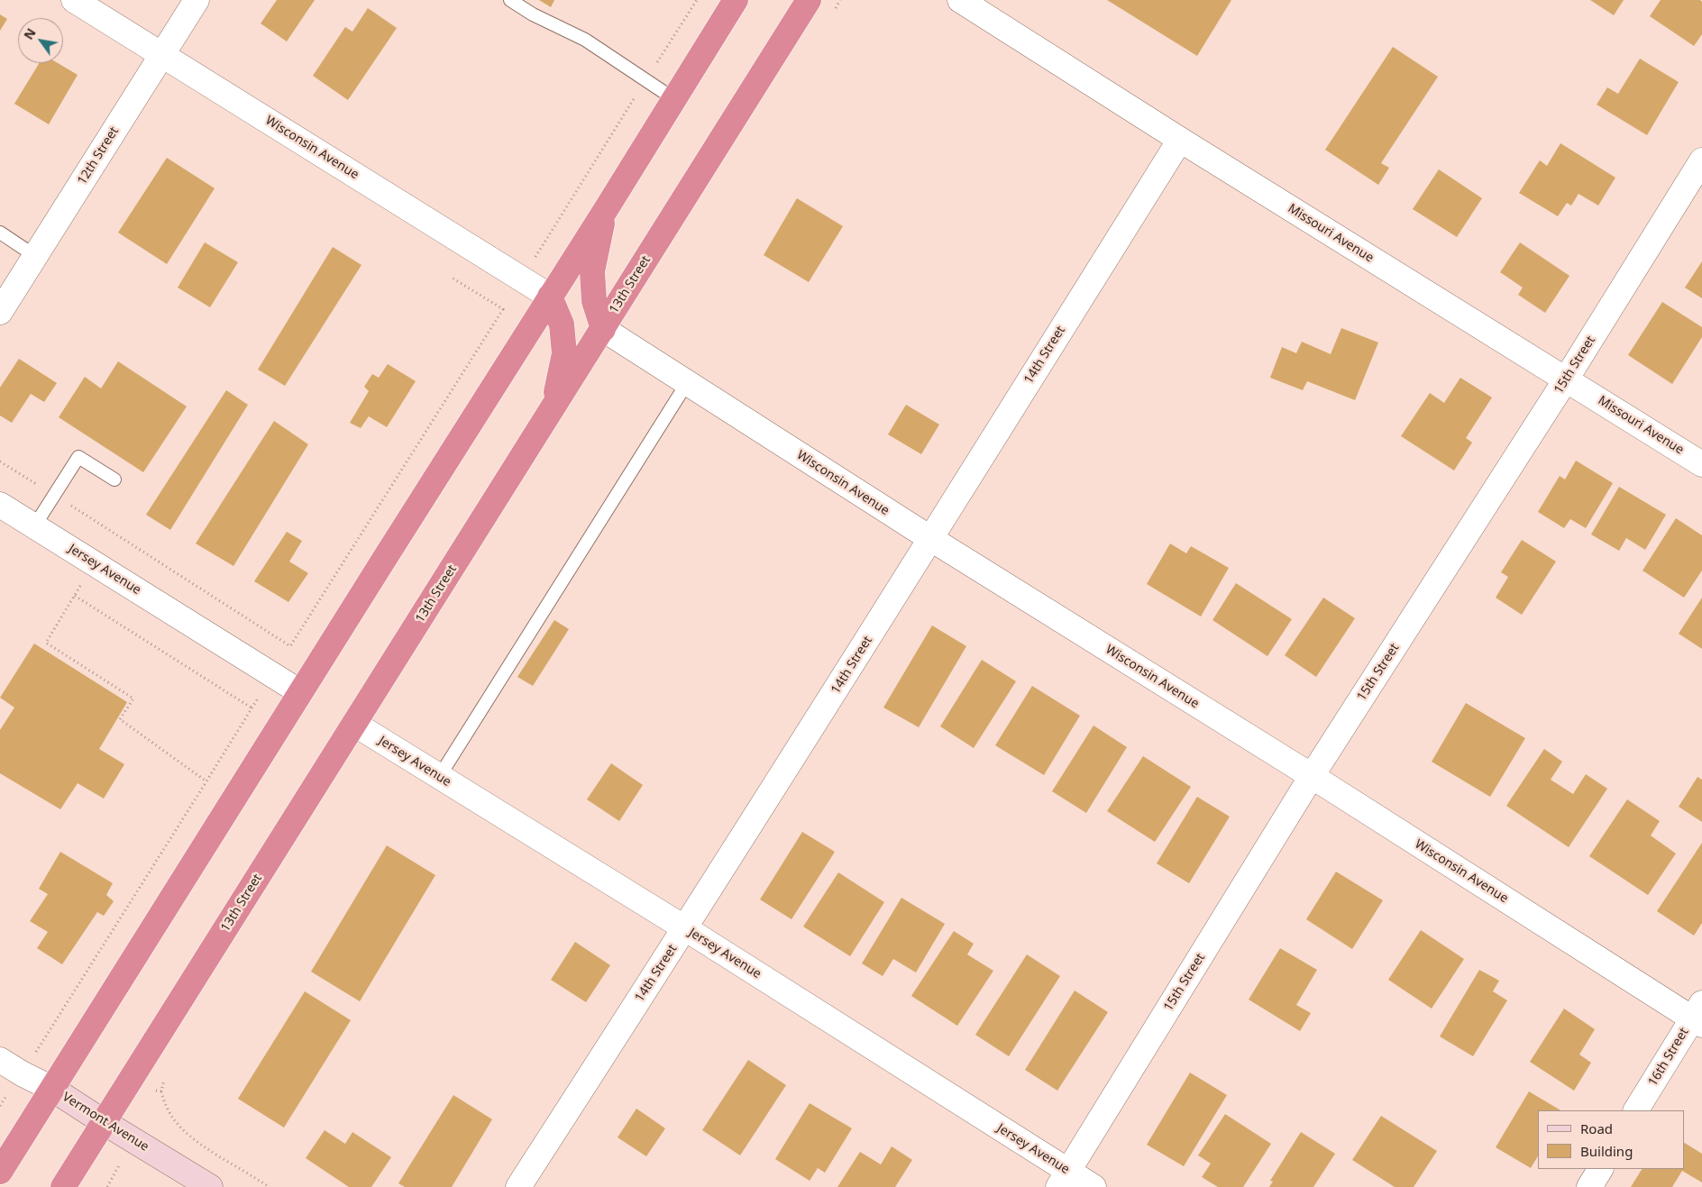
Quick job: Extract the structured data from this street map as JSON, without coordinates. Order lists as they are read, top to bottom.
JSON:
{
  "streets": {
    "highway": ["13th Street"],
    "main road": ["Vermont Avenue"],
    "street": [
      "Wisconsin Avenue",
      "12th Street",
      "Missouri Avenue",
      "14th Street",
      "15th Street",
      "Jersey Avenue",
      "16th Street"
    ]
  },
  "crossings": [
    ["Wisconsin Avenue", "12th Street"],
    ["Wisconsin Avenue", "13th Street"],
    ["Wisconsin Avenue", "14th Street"],
    ["Wisconsin Avenue", "15th Street"],
    ["Wisconsin Avenue", "16th Street"],
    ["Missouri Avenue", "14th Street"],
    ["Missouri Avenue", "15th Street"],
    ["13th Street", "Jersey Avenue"],
    ["13th Street", "Vermont Avenue"],
    ["14th Street", "Jersey Avenue"],
    ["15th Street", "Jersey Avenue"]
  ],
  "legend": ["Road", "Building"],
  "north": "top left"
}
